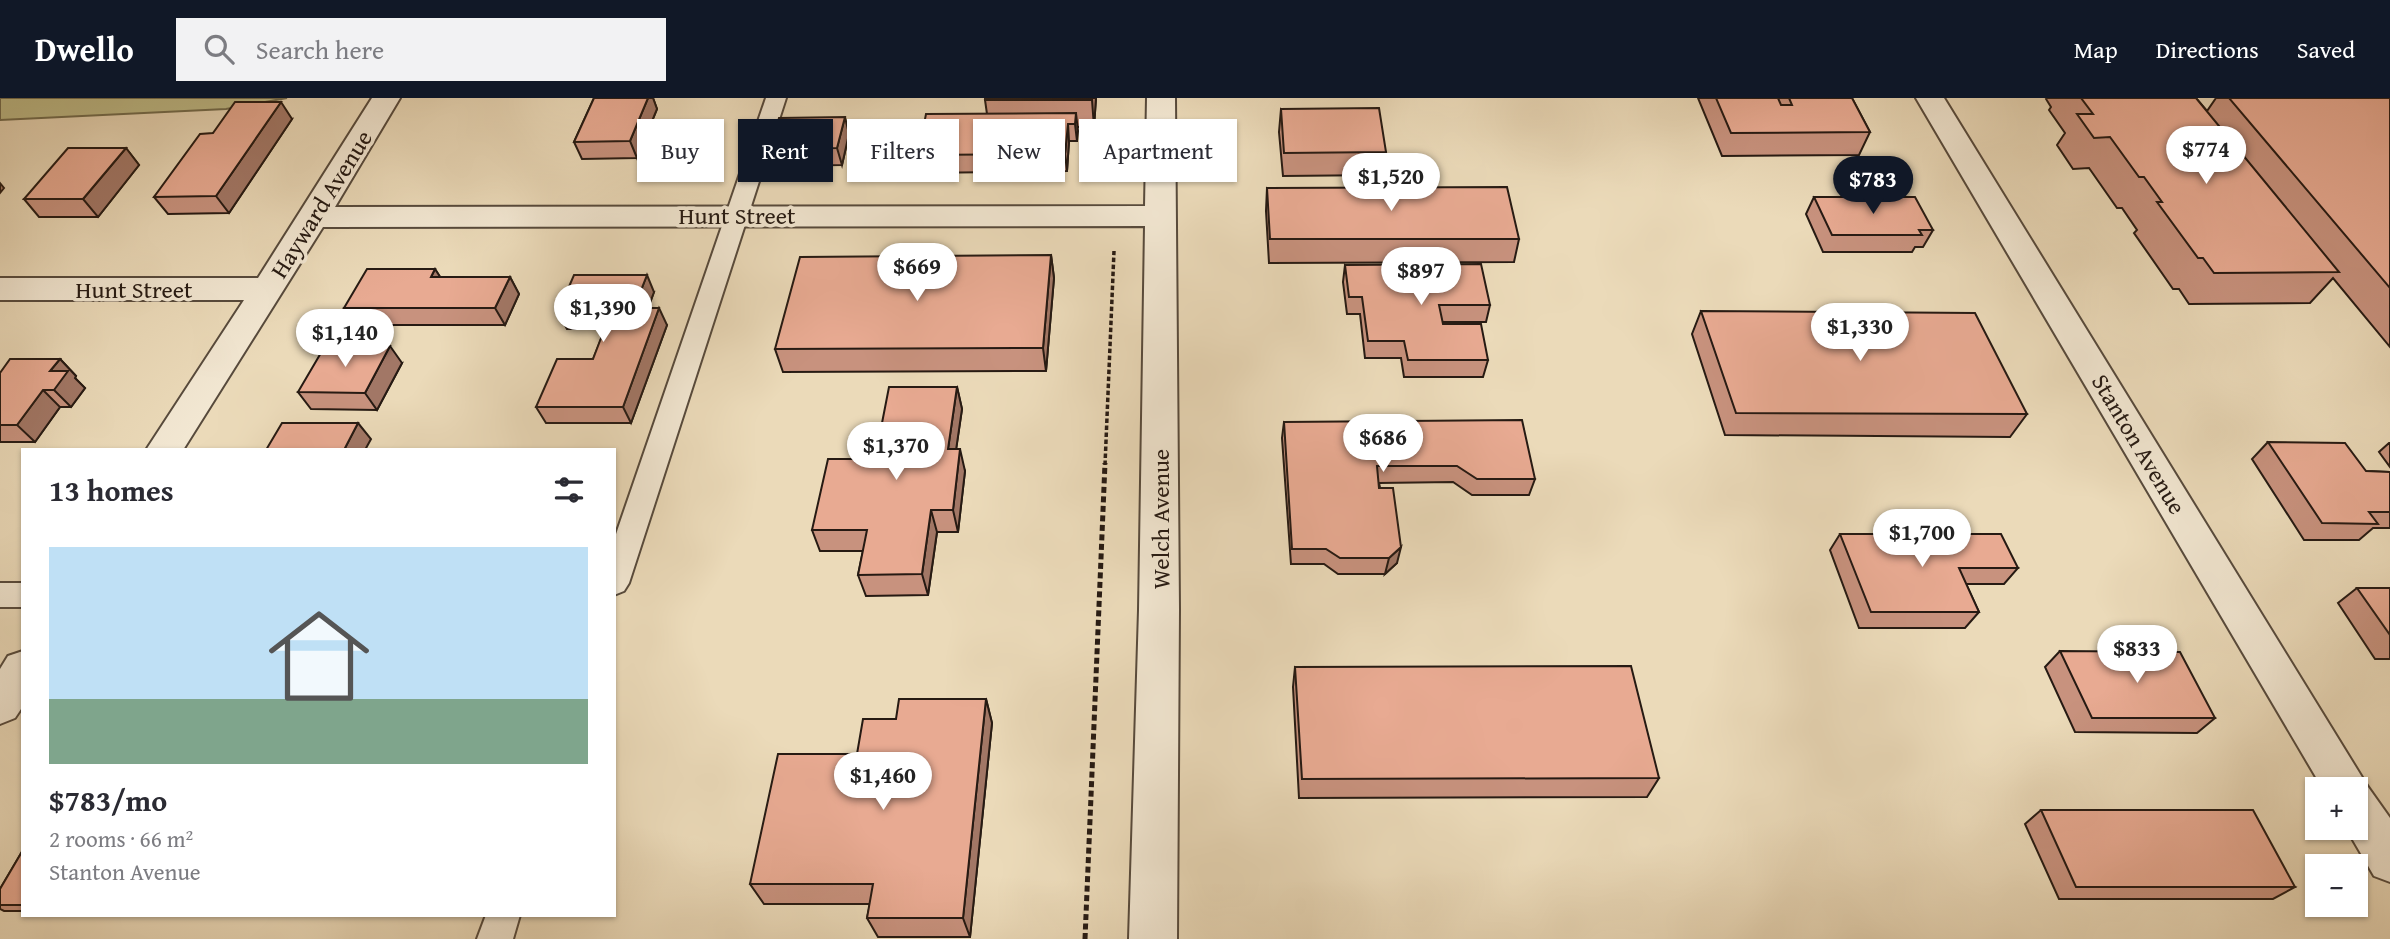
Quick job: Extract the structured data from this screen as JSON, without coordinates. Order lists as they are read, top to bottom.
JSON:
{
  "streets": {
    "street": [
      "Hayward Avenue",
      "Hunt Street",
      "Stanton Avenue",
      "Welch Avenue"
    ]
  },
  "crossings": [
    ["Hayward Avenue", "Hunt Street"],
    ["Hunt Street", "Welch Avenue"]
  ],
  "page": {
    "header": "Dwello",
    "search": "Search here",
    "nav": ["Map", "Directions", "Saved"],
    "chip": [
      "Buy",
      "Rent",
      "Filters",
      "New",
      "Apartment"
    ],
    "price": [
      "$774",
      "$1,520",
      "$783",
      "$669",
      "$897",
      "$1,390",
      "$1,330",
      "$1,140",
      "$686",
      "$1,370",
      "$1,700",
      "$833",
      "$1,460"
    ],
    "heading": "13 homes",
    "list": [
      {
        "name": "$783/mo",
        "note": "2 rooms · 66 m² · Stanton Avenue"
      }
    ],
    "map_buttons": ["+", "−"]
  }
}
